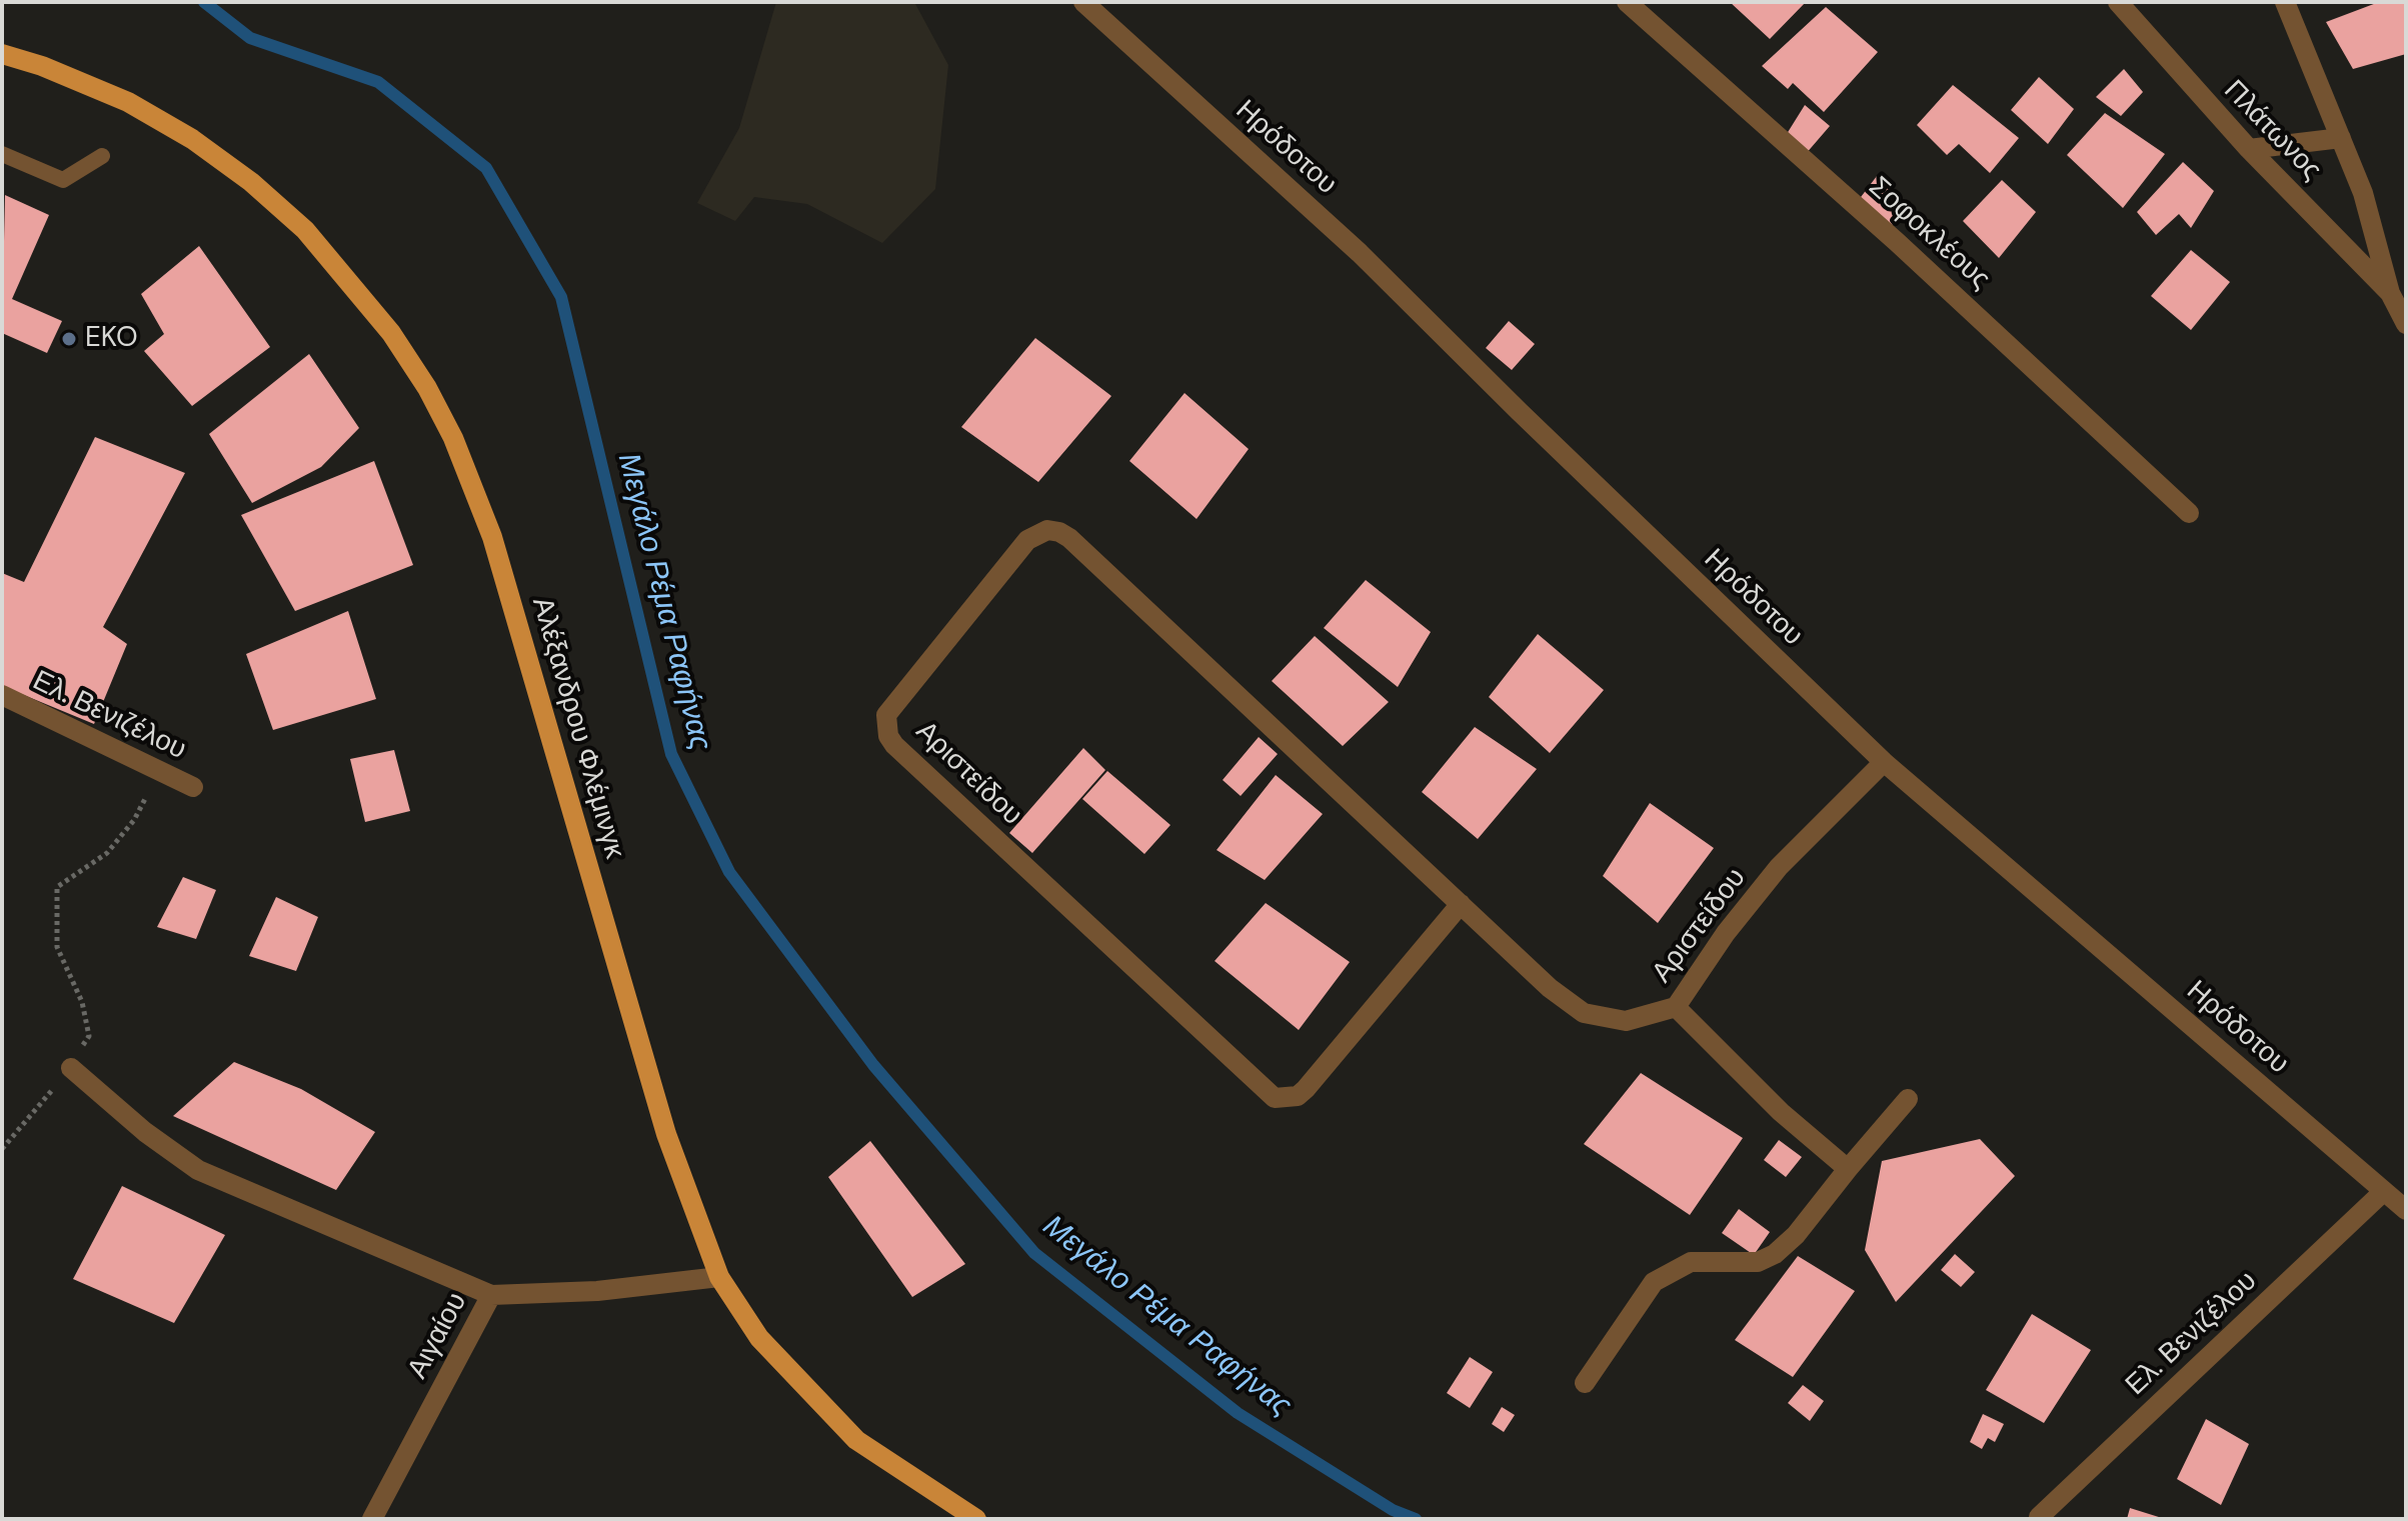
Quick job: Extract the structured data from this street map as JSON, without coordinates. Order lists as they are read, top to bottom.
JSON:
{
  "streets": {
    "main road": ["Αλέξανδρου Φλέμινγκ"],
    "street": [
      "Πλάτωνος",
      "Ηρόδοτου",
      "Σοφοκλέους",
      "Ελ. Βενιζέλου",
      "Αριστείδου",
      "Αιγαίου"
    ]
  },
  "crossings": [
    ["Ηρόδοτου", "Ελ. Βενιζέλου"],
    ["Ηρόδοτου", "Αριστείδου"],
    ["Αλέξανδρου Φλέμινγκ", "Αιγαίου"]
  ],
  "water": ["Μεγάλο Ρέμα Ραφήνας"],
  "places": ["EKO"]
}
